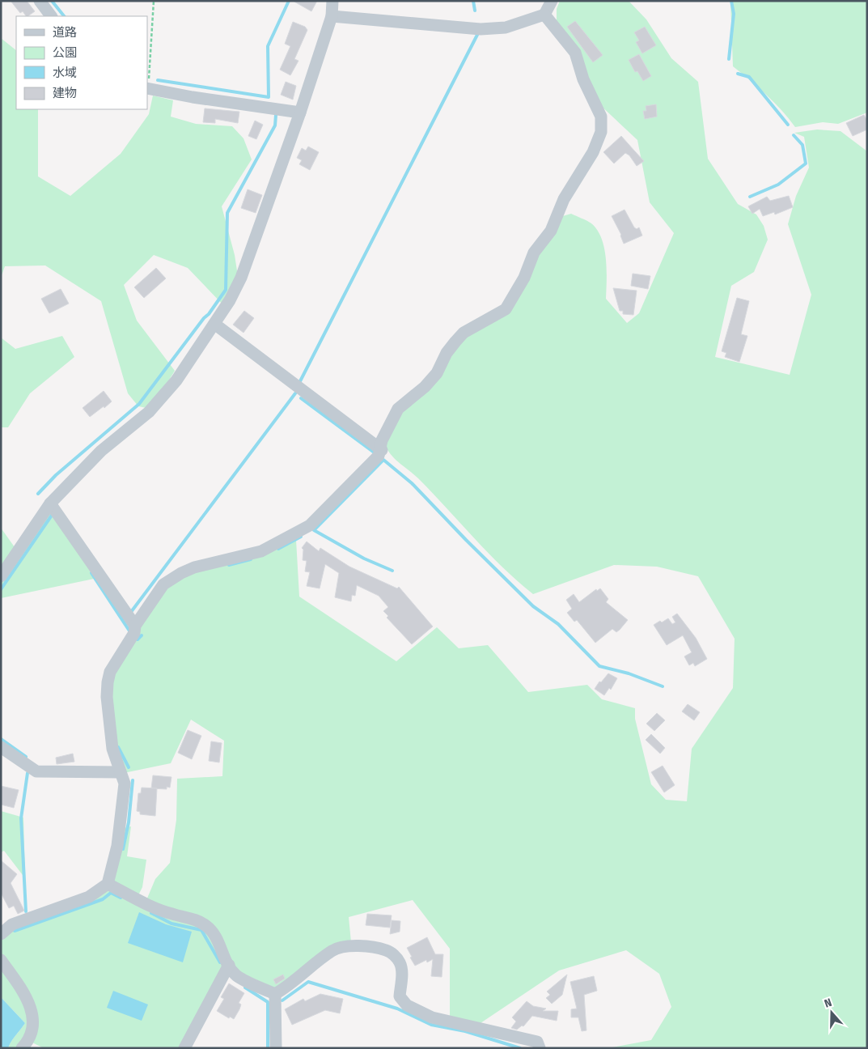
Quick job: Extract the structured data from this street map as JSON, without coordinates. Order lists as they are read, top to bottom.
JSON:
{
  "legend": [
    "道路",
    "公園",
    "水域",
    "建物"
  ],
  "north": "top"
}
